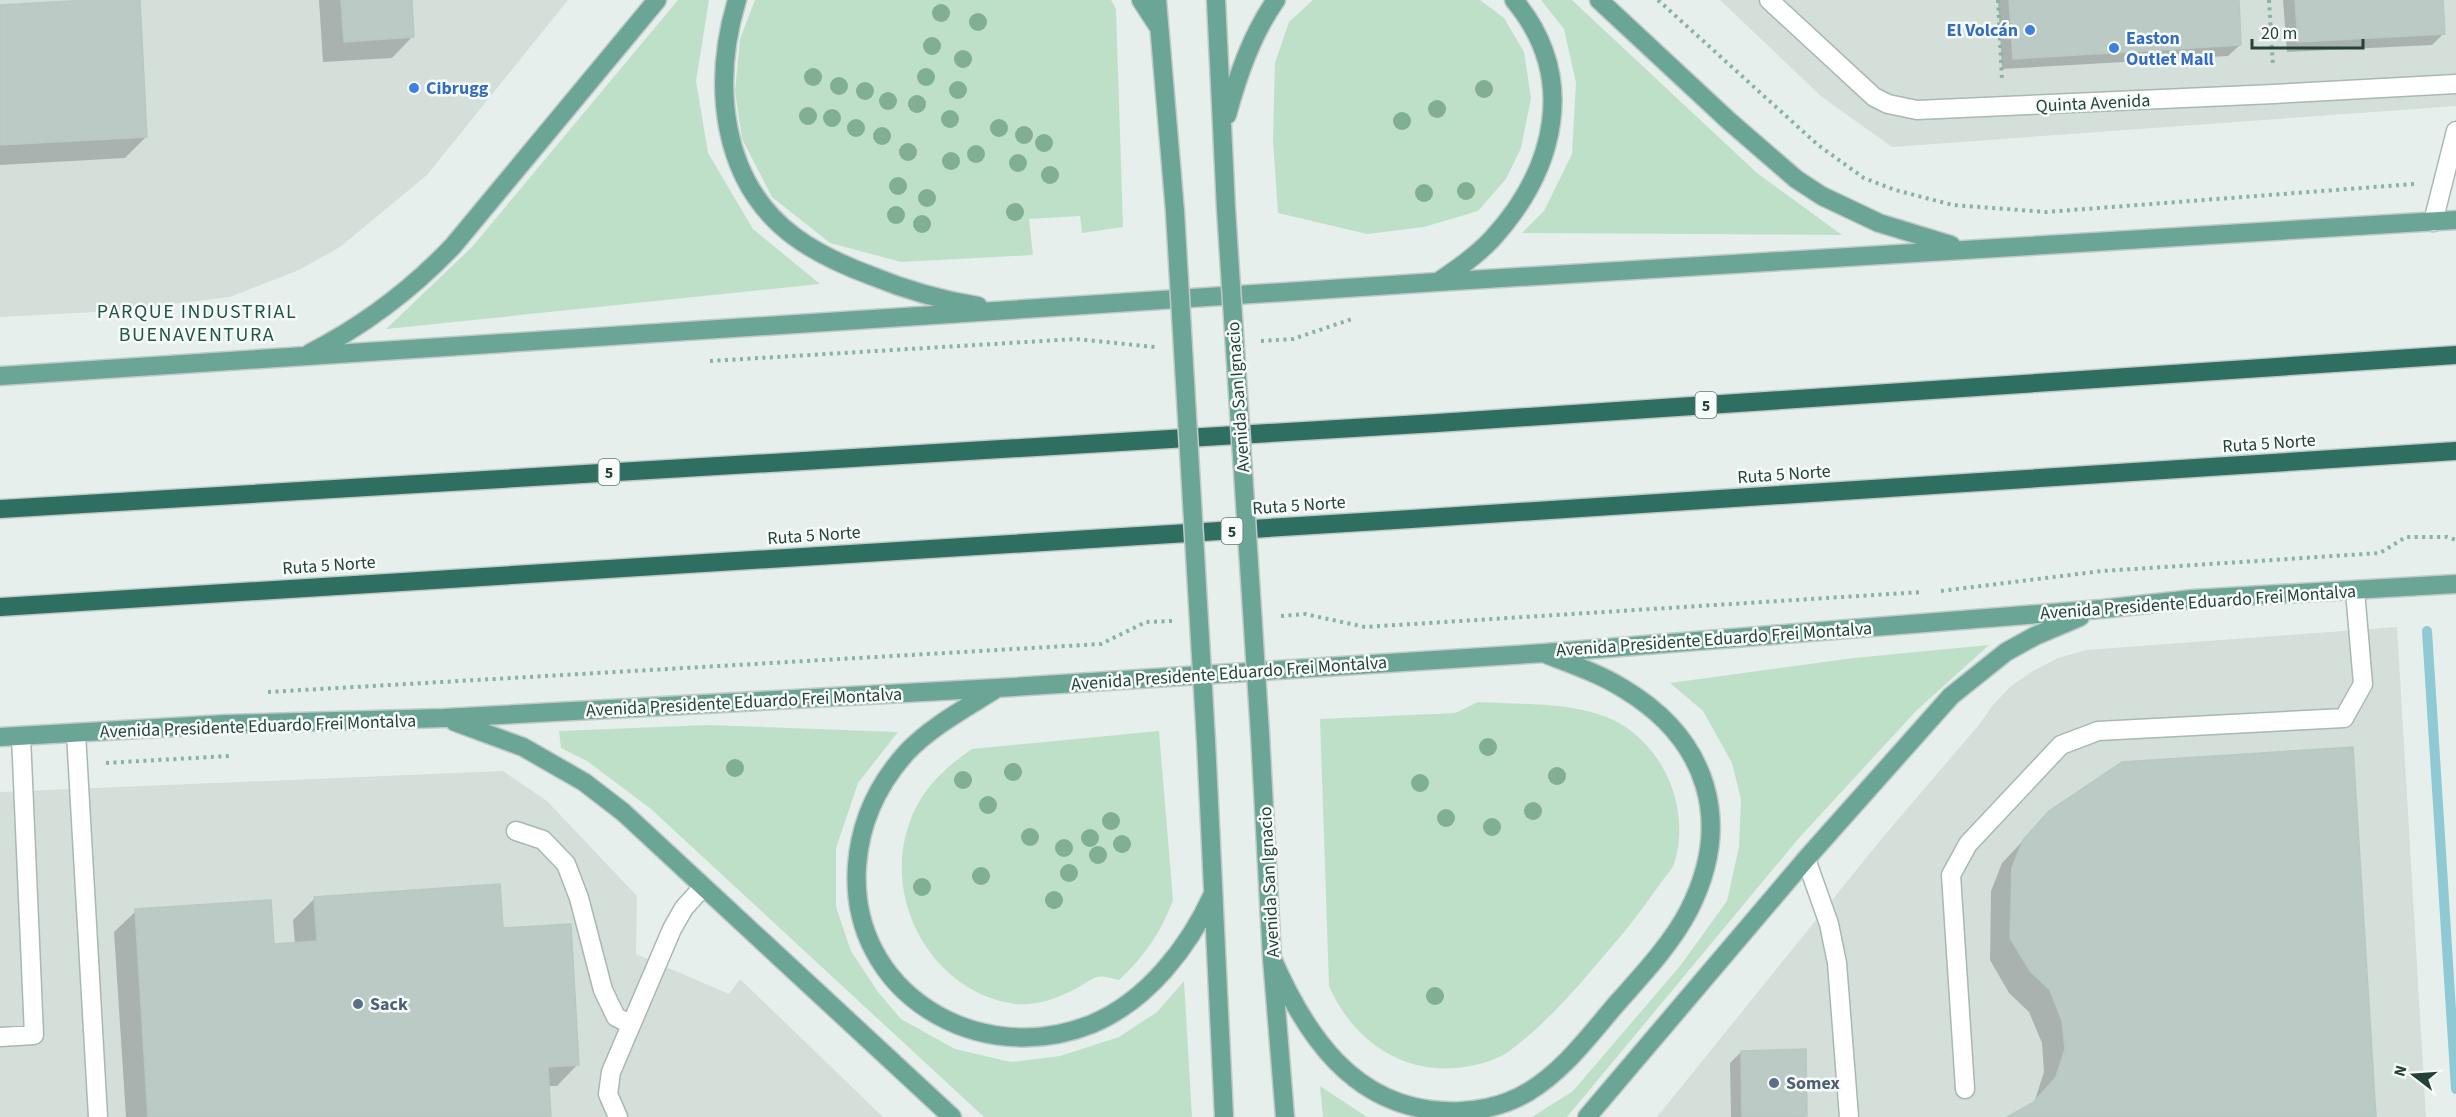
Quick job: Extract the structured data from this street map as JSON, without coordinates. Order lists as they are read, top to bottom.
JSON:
{
  "streets": {
    "highway": ["5", "Ruta 5 Norte"],
    "main road": ["Avenida San Ignacio", "Avenida Presidente Eduardo Frei Montalva"],
    "lane": ["Quinta Avenida"]
  },
  "districts": ["PARQUE INDUSTRIAL BUENAVENTURA"],
  "places": [
    "El Volcán",
    "Easton Outlet Mall",
    "Cibrugg",
    "Sack",
    "Somex"
  ],
  "scale_bar": "20 m",
  "north": "left"
}
